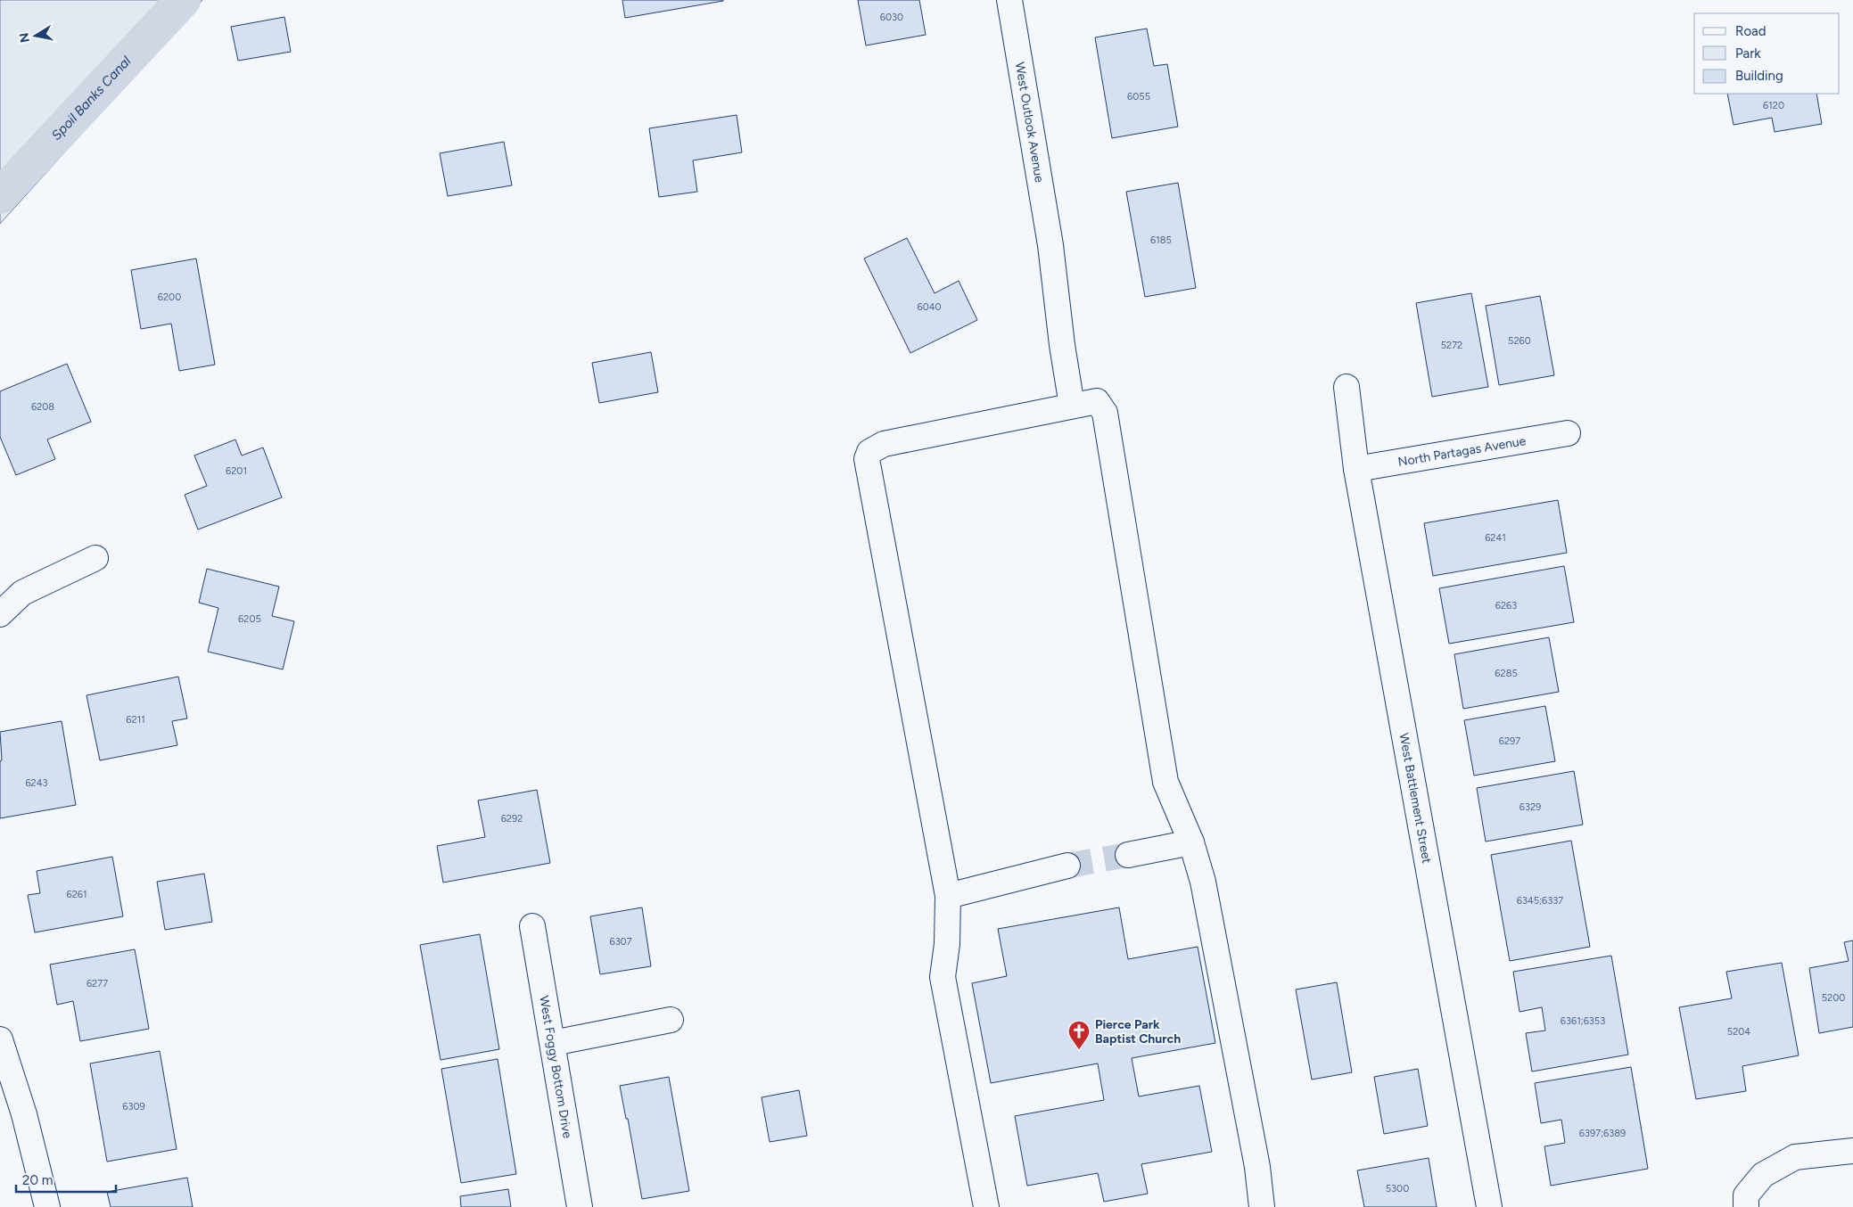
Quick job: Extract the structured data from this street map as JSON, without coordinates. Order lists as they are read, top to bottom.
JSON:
{
  "streets": {
    "street": [
      "West Outlook Avenue",
      "North Partagas Avenue",
      "West Battlement Street",
      "West Foggy Bottom Drive"
    ]
  },
  "crossings": [
    ["North Partagas Avenue", "West Battlement Street"]
  ],
  "water": ["Spoil Banks Canal"],
  "places": {
    "church": ["Pierce Park Baptist Church"]
  },
  "house_numbers": [
    "6030",
    "6055",
    "6120",
    "6185",
    "6200",
    "6040",
    "5260",
    "5272",
    "6208",
    "6201",
    "6241",
    "6263",
    "6205",
    "6285",
    "6211",
    "6297",
    "6243",
    "6329",
    "6292",
    "6261",
    "6345;6337",
    "6307",
    "6277",
    "5200",
    "6361;6353",
    "5204",
    "6309",
    "6397;6389",
    "5300"
  ],
  "legend": ["Road", "Park", "Building"],
  "scale_bar": "20 m",
  "north": "left"
}
